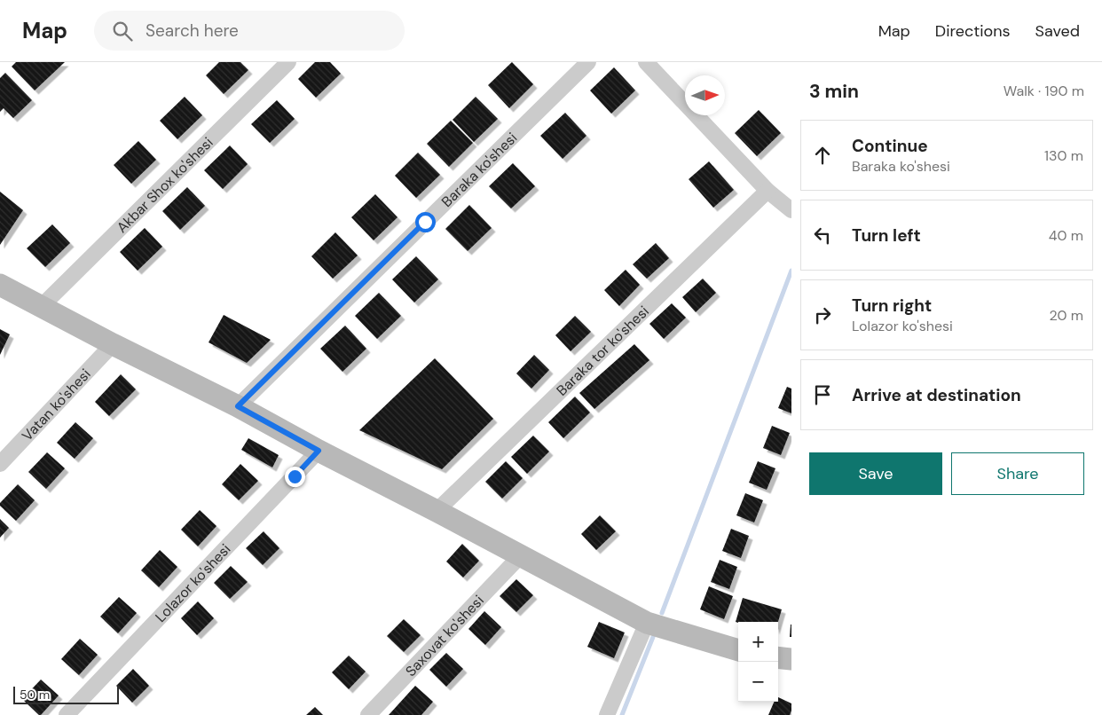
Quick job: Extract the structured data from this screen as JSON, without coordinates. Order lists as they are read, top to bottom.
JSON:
{
  "streets": {
    "street": [
      "Baraka ko'shesi",
      "Akbar Shox ko'shesi",
      "Baraka tor ko'shesi",
      "Vatan ko'shesi",
      "Lolazor ko'shesi",
      "Saxovat ko'shesi"
    ]
  },
  "scale_bar": "50 m",
  "north": "right",
  "page": {
    "header": "Map",
    "search": "Search here",
    "nav": ["Map", "Directions", "Saved"],
    "heading": ["3 min", "Walk · 190 m"],
    "list": [
      ["Continue", "Baraka ko'shesi", "130 m"],
      ["Turn left", "40 m"],
      ["Turn right", "Lolazor ko'shesi", "20 m"],
      "Arrive at destination"
    ],
    "buttons": ["Save", "Share"],
    "map_buttons": ["+", "−"],
    "scale": "50 m"
  }
}
